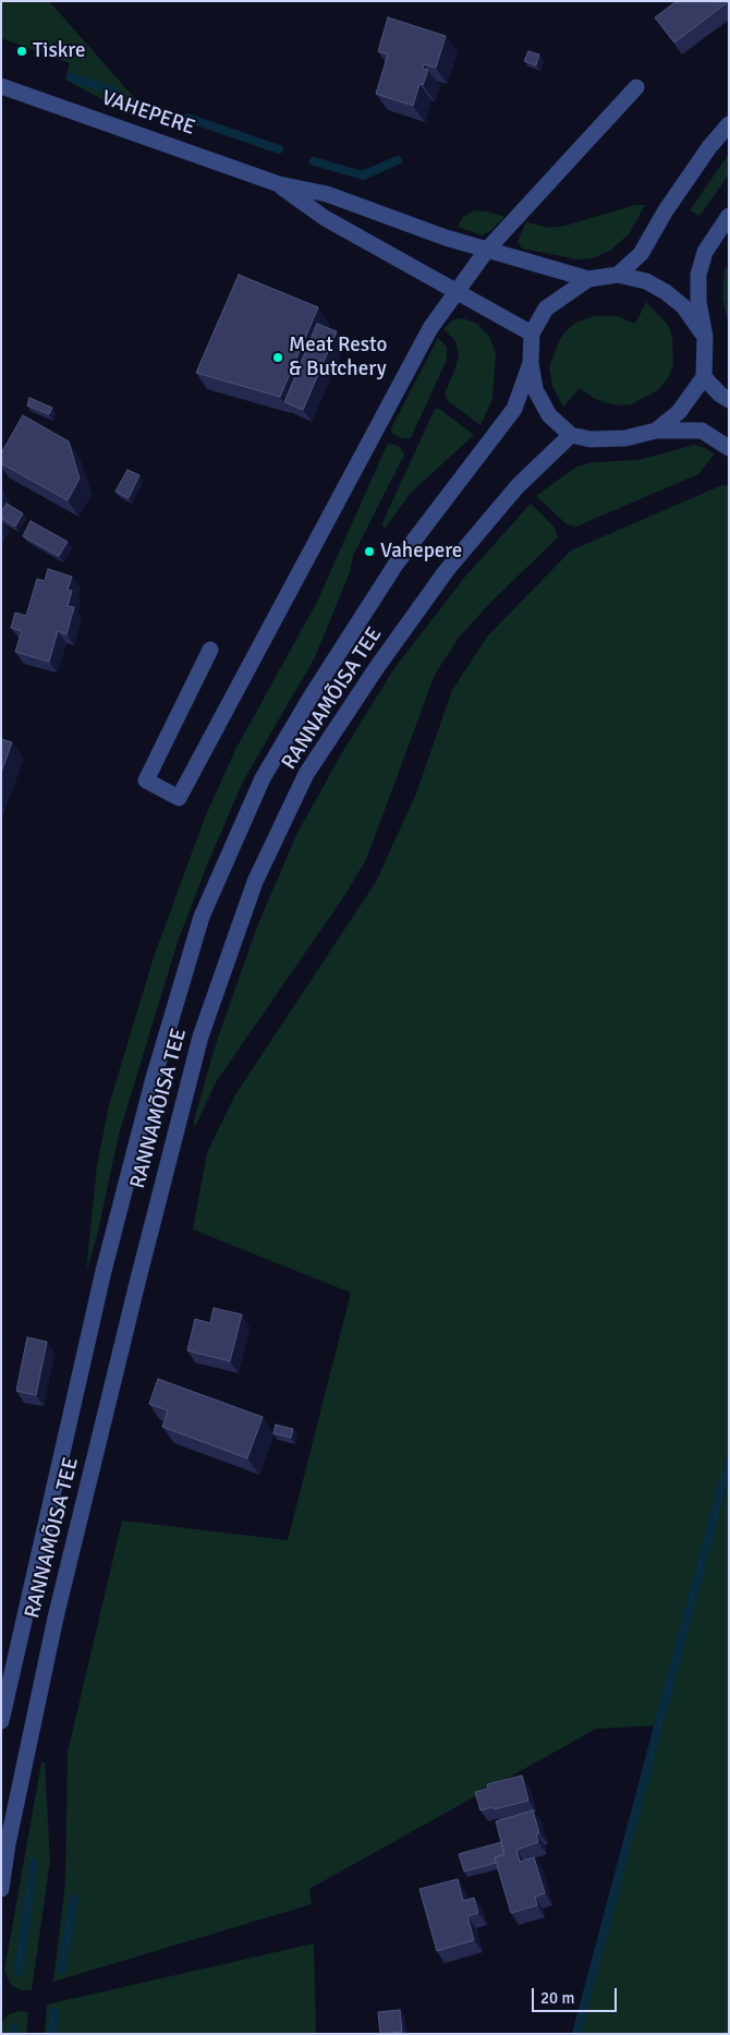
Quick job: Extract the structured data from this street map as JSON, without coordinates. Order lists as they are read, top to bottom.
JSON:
{
  "streets": {
    "street": ["VAHEPERE", "RANNAMÕISA TEE"]
  },
  "crossings": [
    ["VAHEPERE", "RANNAMÕISA TEE"]
  ],
  "places": ["Tiskre", "Meat Resto & Butchery", "Vahepere"],
  "scale_bar": "20 m"
}
